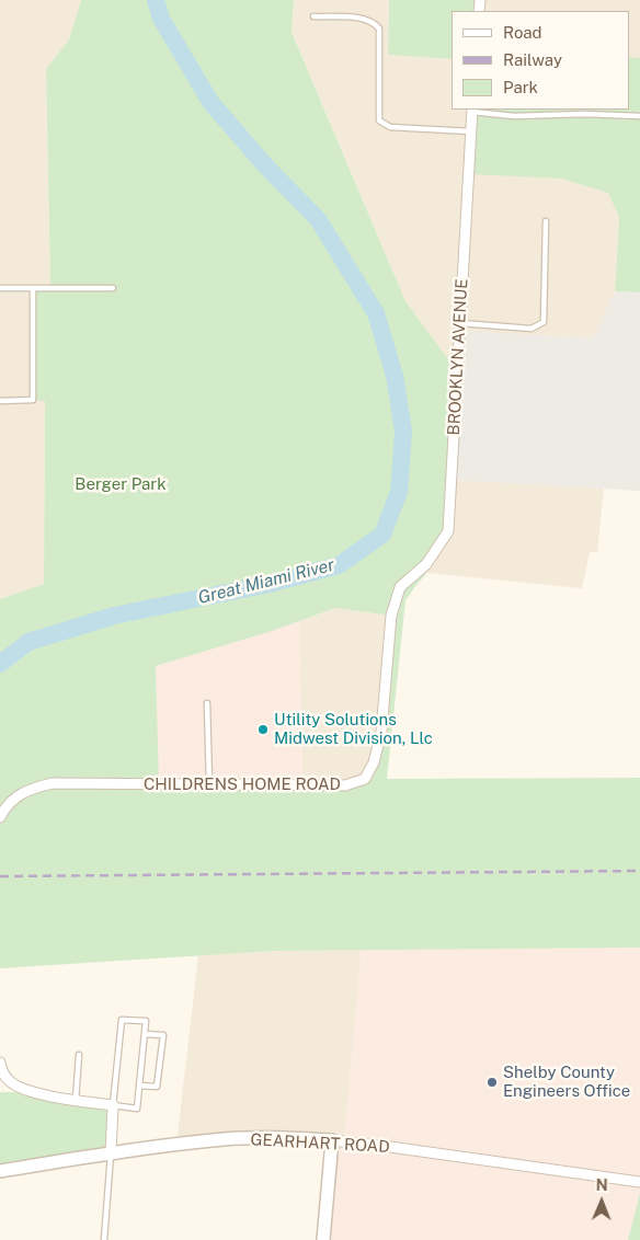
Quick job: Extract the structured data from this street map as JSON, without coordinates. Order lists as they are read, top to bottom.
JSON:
{
  "streets": {
    "street": ["BROOKLYN AVENUE", "CHILDRENS HOME ROAD", "GEARHART ROAD"]
  },
  "crossings": [
    ["BROOKLYN AVENUE", "CHILDRENS HOME ROAD"]
  ],
  "water": ["Great Miami River"],
  "parks": ["Berger Park"],
  "places": ["Utility Solutions Midwest Division, Llc", "Shelby County Engineers Office"],
  "legend": ["Road", "Railway", "Park"],
  "north": "top"
}
